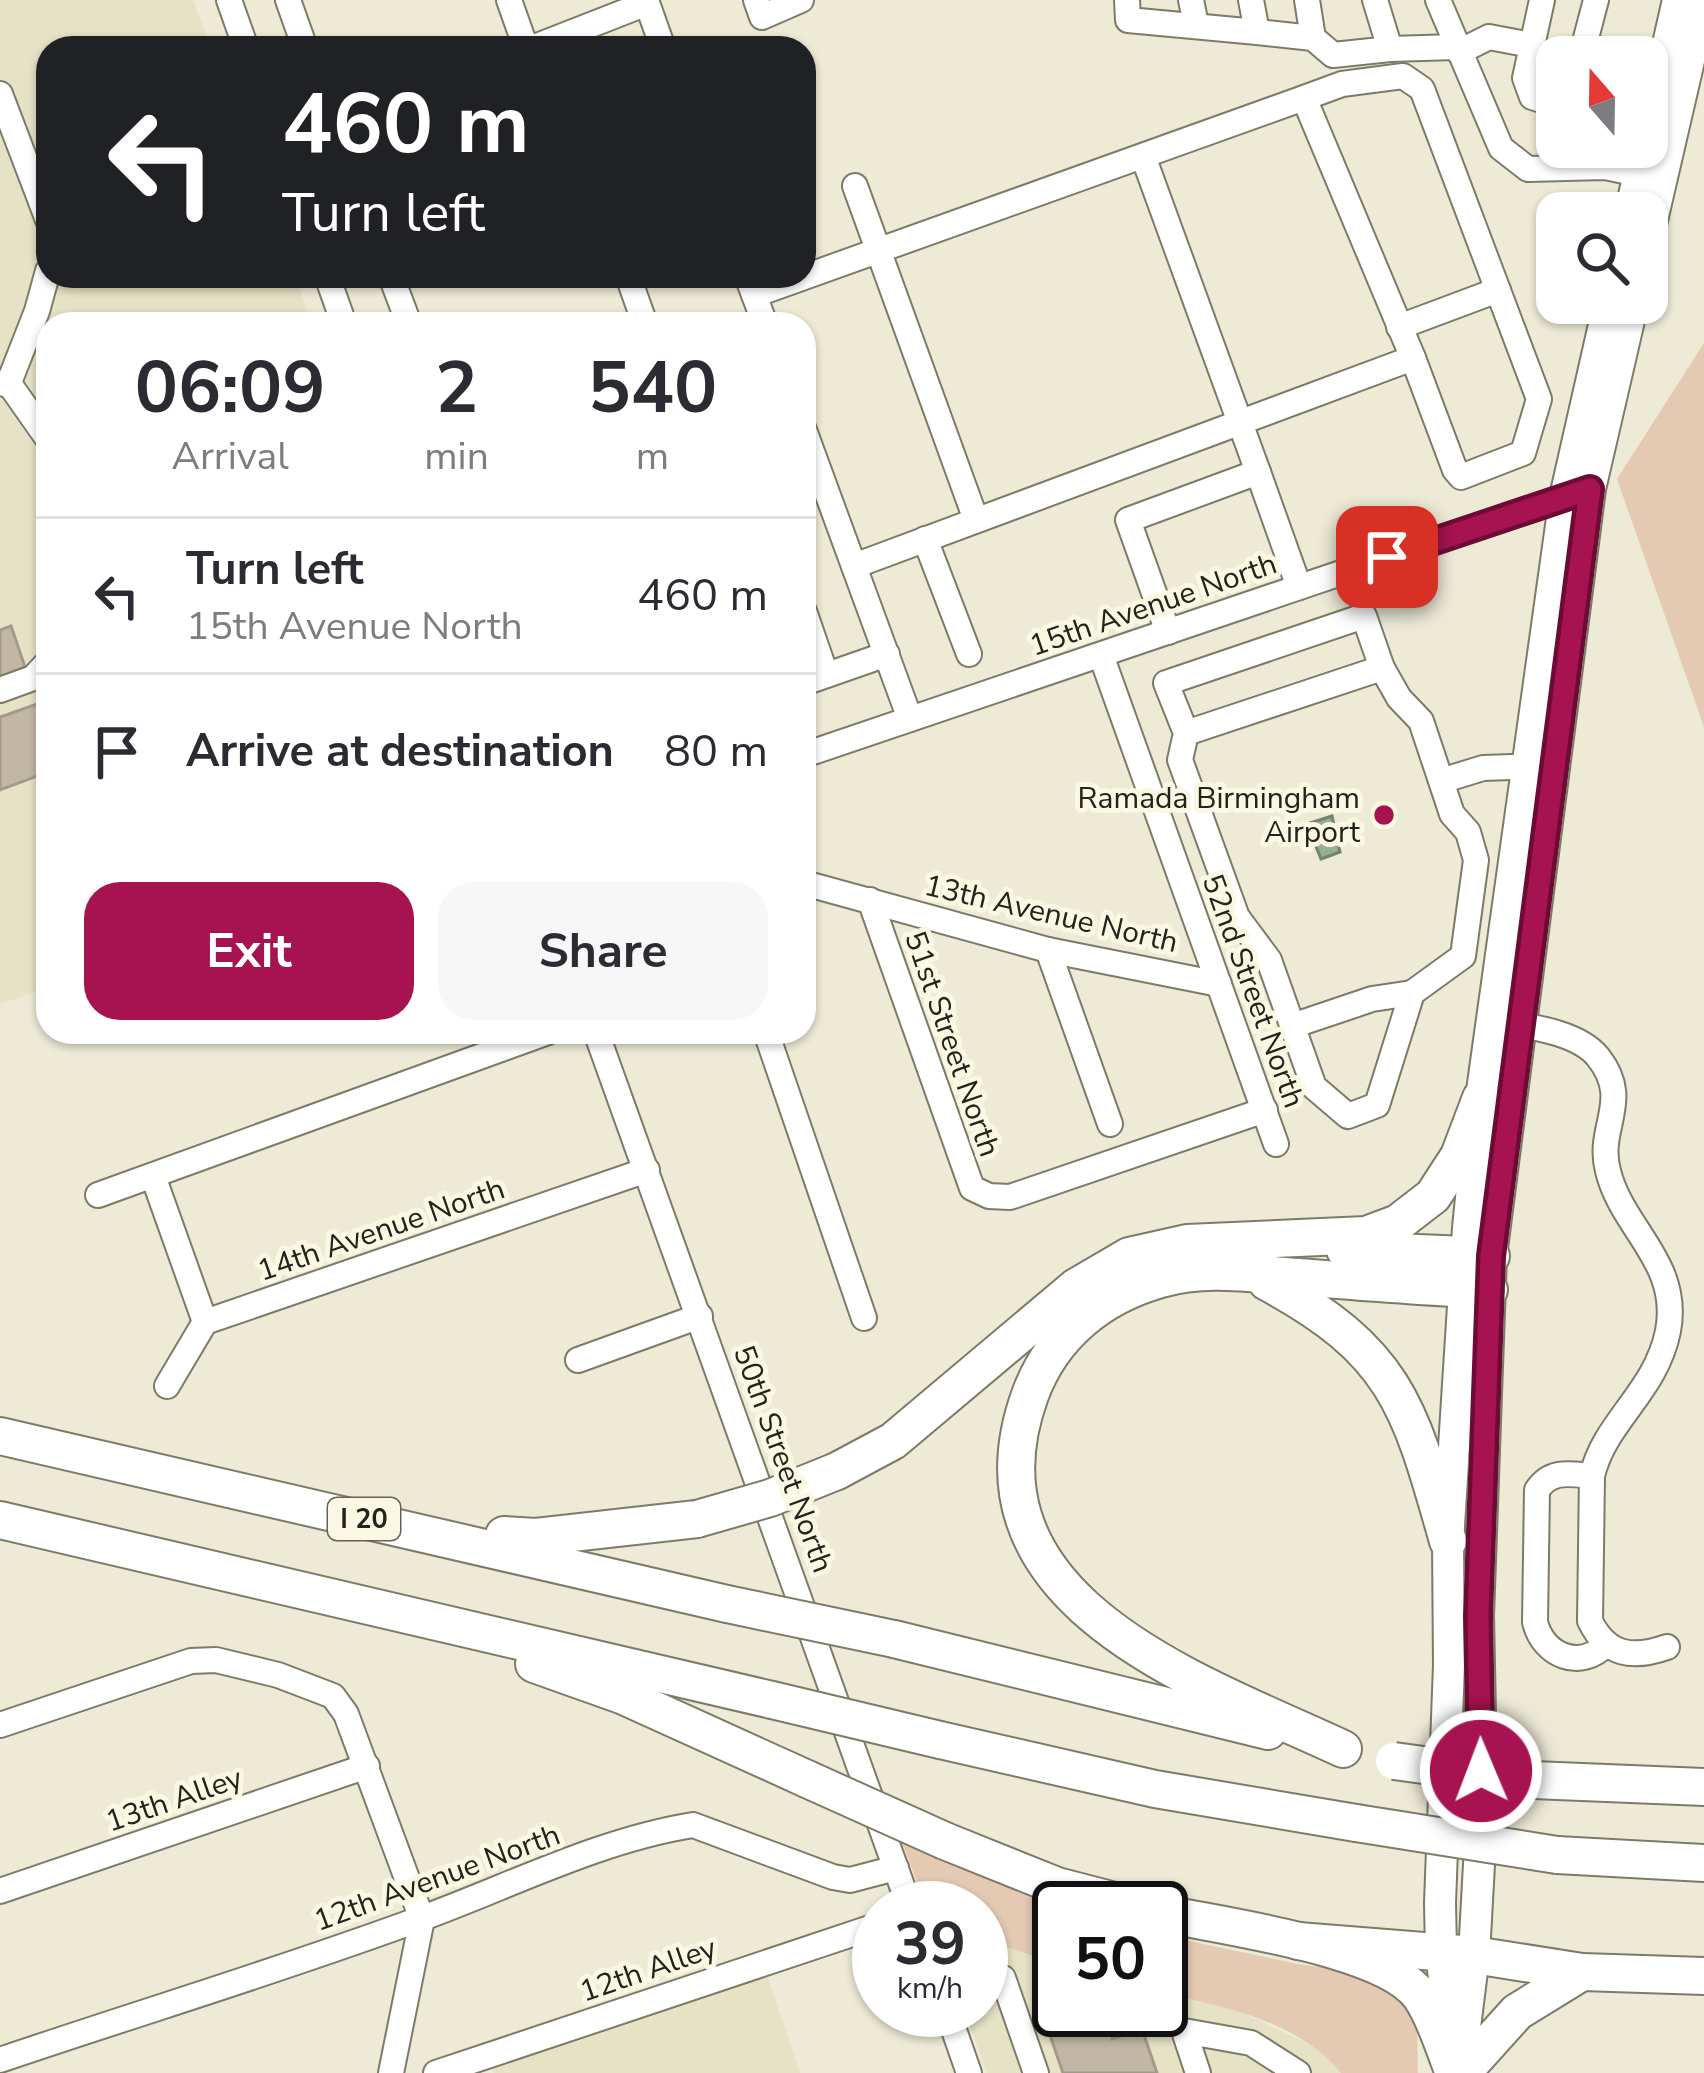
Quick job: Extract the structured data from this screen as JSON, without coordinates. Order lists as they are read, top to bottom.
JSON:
{
  "streets": {
    "highway": ["I 20"],
    "street": [
      "15th Avenue North",
      "13th Avenue North",
      "52nd Street North",
      "51st Street North",
      "14th Avenue North",
      "50th Street North",
      "13th Alley",
      "12th Avenue North",
      "12th Alley"
    ]
  },
  "crossings": [
    ["15th Avenue North", "52nd Street North"],
    ["13th Avenue North", "52nd Street North"],
    ["13th Avenue North", "51st Street North"],
    ["52nd Street North", "51st Street North"],
    ["14th Avenue North", "50th Street North"],
    ["50th Street North", "12th Avenue North"]
  ],
  "places": ["Ramada Birmingham Airport"],
  "north": "top",
  "page": {
    "turn": ["460 m", "Turn left"],
    "eta": [
      "06:09",
      "Arrival",
      "2",
      "min",
      "540",
      "m"
    ],
    "list": [
      {
        "name": "Turn left",
        "note": "15th Avenue North",
        "value": "460 m"
      },
      {
        "name": "Arrive at destination",
        "value": "80 m"
      }
    ],
    "buttons": ["Exit", "Share"],
    "speed": "39 km/h",
    "limit": "50"
  }
}
